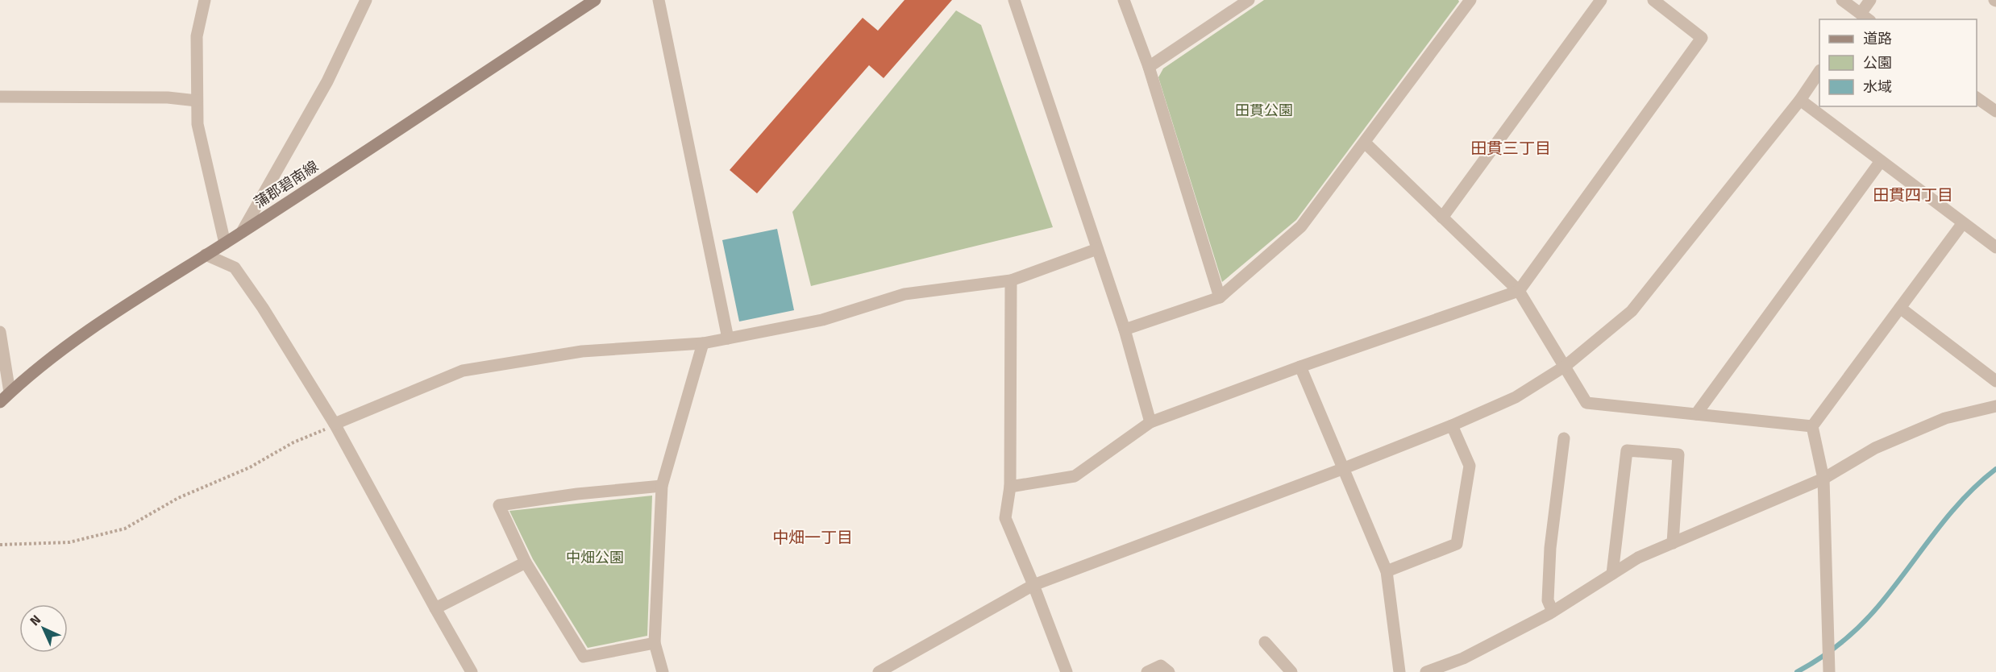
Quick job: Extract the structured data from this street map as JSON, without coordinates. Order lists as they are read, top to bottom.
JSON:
{
  "streets": {
    "main road": ["蒲郡碧南線"]
  },
  "districts": ["田貫三丁目", "田貫四丁目", "中畑一丁目"],
  "parks": ["田貫公園", "中畑公園"],
  "legend": ["道路", "公園", "水域"],
  "north": "top left"
}
